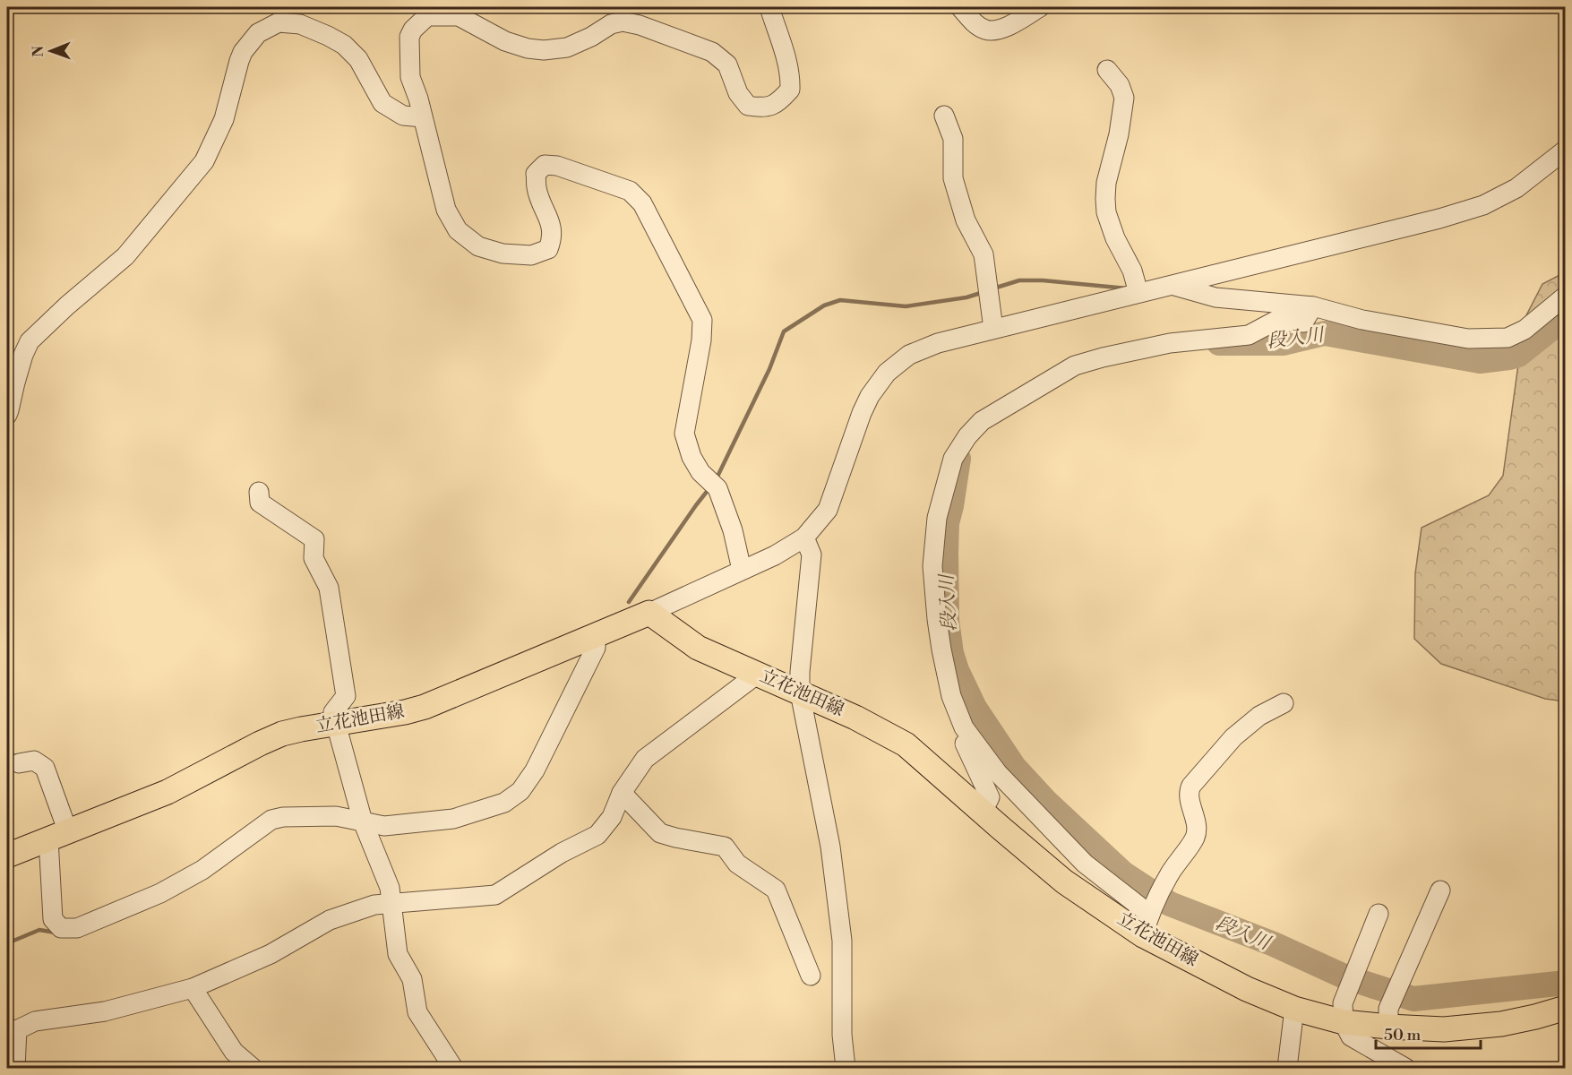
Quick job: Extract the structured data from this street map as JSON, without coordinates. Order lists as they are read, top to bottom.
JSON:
{
  "streets": {
    "main road": ["立花池田線"]
  },
  "water": ["段入川"],
  "scale_bar": "50 m",
  "north": "left"
}
